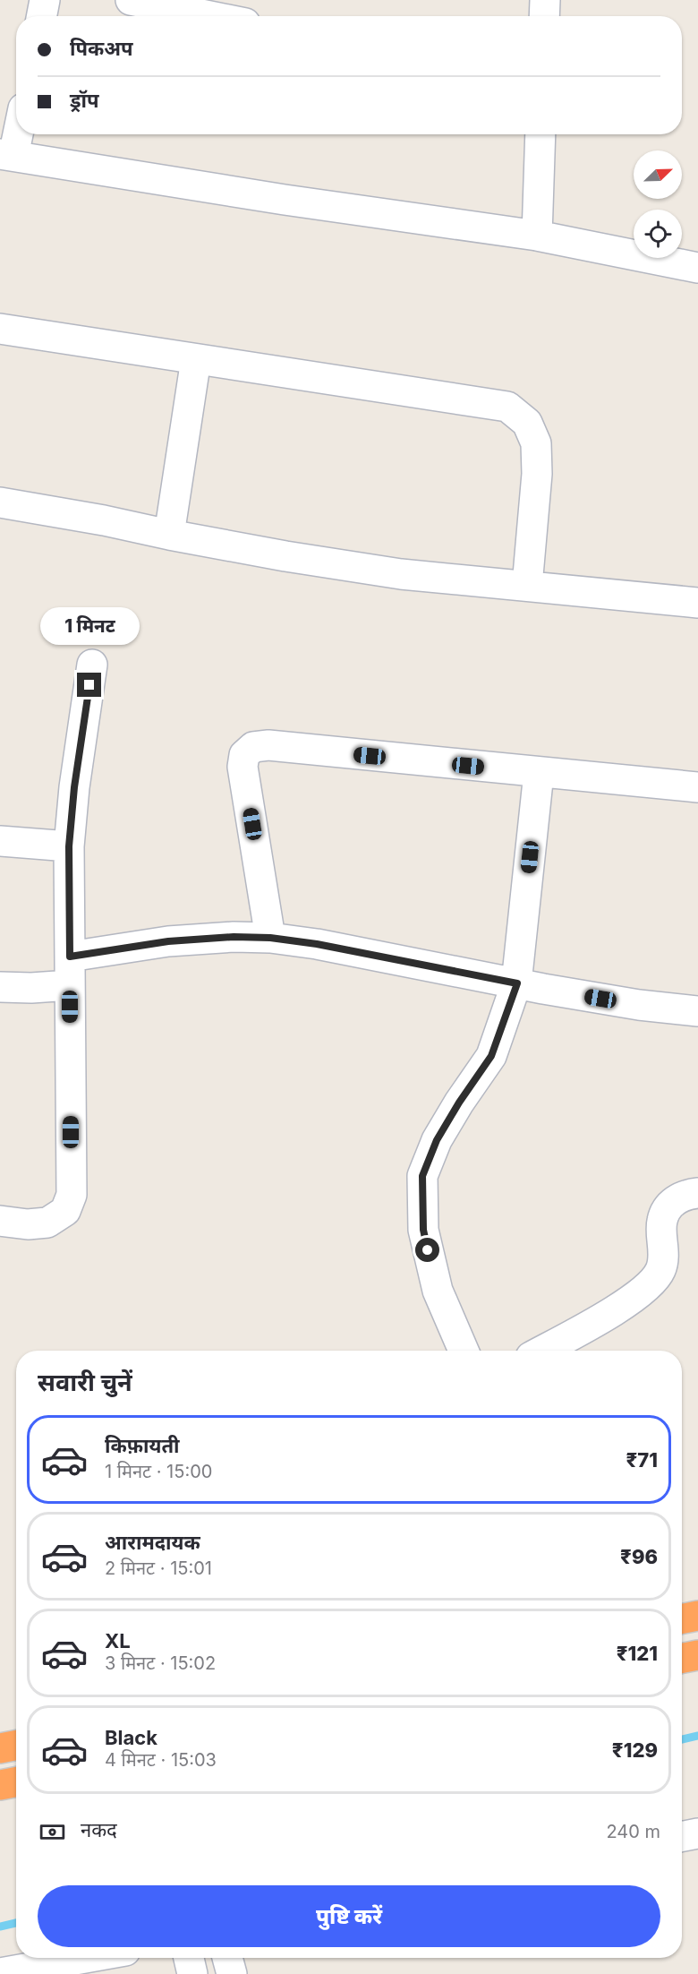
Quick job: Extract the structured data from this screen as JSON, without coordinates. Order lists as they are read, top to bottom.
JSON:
{
  "north": "top right",
  "page": {
    "banner": ["पिकअप", "ड्रॉप"],
    "bubble": "1 मिनट",
    "heading": "सवारी चुनें",
    "list": [
      {
        "name": "किफ़ायती",
        "note": "1 मिनट · 15:00",
        "value": "₹71"
      },
      {
        "name": "आरामदायक",
        "note": "2 मिनट · 15:01",
        "value": "₹96"
      },
      {
        "name": "XL",
        "note": "3 मिनट · 15:02",
        "value": "₹121"
      },
      {
        "name": "Black",
        "note": "4 मिनट · 15:03",
        "value": "₹129"
      }
    ],
    "pay": ["नकद", "240 m"],
    "buttons": "पुष्टि करें"
  }
}
